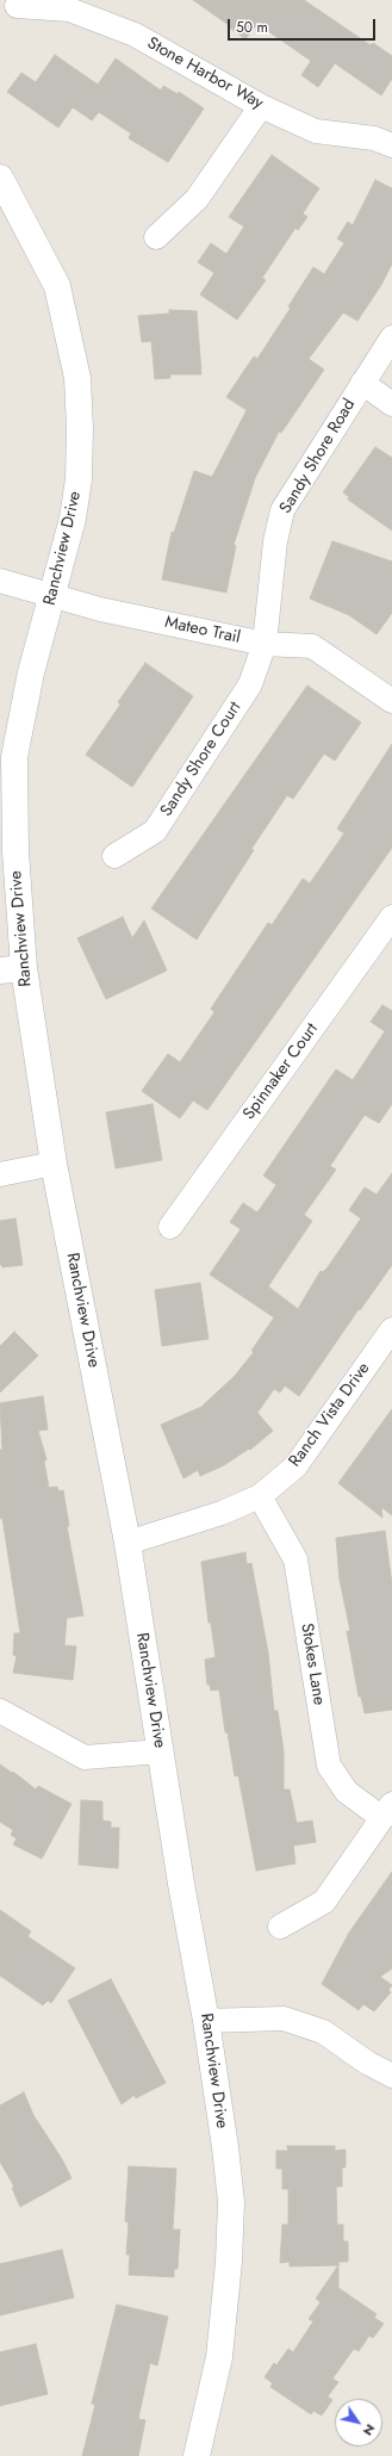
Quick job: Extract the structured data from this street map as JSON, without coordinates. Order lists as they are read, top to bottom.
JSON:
{
  "streets": {
    "street": [
      "Stone Harbor Way",
      "Sandy Shore Road",
      "Ranchview Drive",
      "Mateo Trail",
      "Sandy Shore Court",
      "Spinnaker Court",
      "Ranch Vista Drive",
      "Stokes Lane"
    ]
  },
  "crossings": [
    ["Sandy Shore Road", "Mateo Trail"],
    ["Sandy Shore Road", "Sandy Shore Court"],
    ["Ranchview Drive", "Mateo Trail"],
    ["Ranchview Drive", "Ranch Vista Drive"],
    ["Mateo Trail", "Sandy Shore Court"],
    ["Ranch Vista Drive", "Stokes Lane"]
  ],
  "scale_bar": "50 m",
  "north": "bottom right"
}
